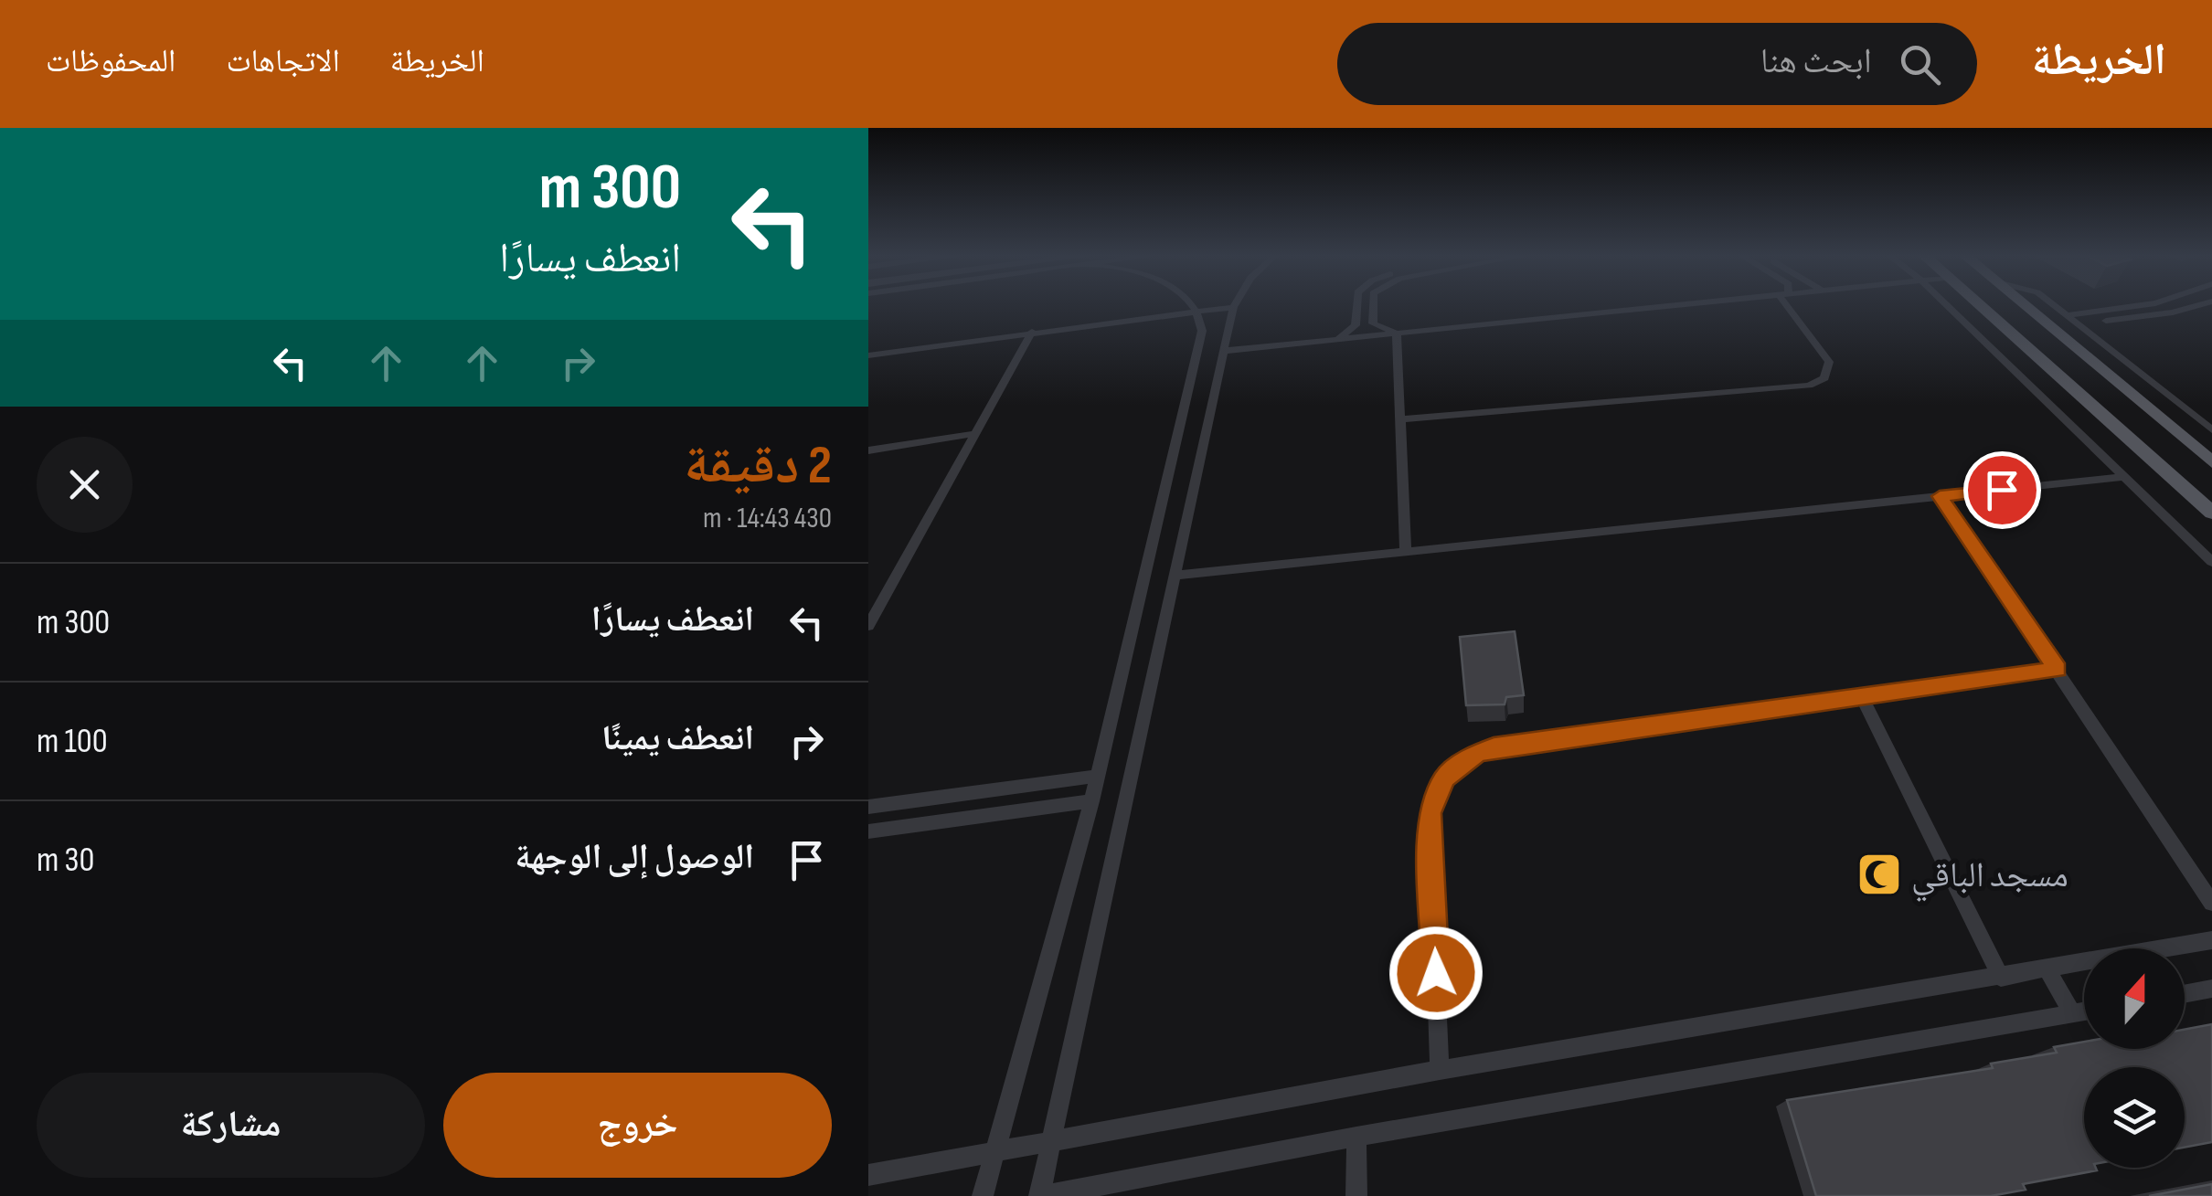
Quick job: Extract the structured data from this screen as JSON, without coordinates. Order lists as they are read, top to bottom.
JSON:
{
  "places": {
    "mosque": ["مسجد الباقي"]
  },
  "north": "top",
  "page": {
    "header": "الخريطة",
    "search": "ابحث هنا",
    "nav": ["الخريطة", "الاتجاهات", "المحفوظات"],
    "turn": ["300 m", "انعطف يسارًا"],
    "heading": ["2 دقيقة", "430 m · 14:43"],
    "list": [
      {
        "name": "انعطف يسارًا",
        "value": "300 m"
      },
      {
        "name": "انعطف يمينًا",
        "value": "100 m"
      },
      {
        "name": "الوصول إلى الوجهة",
        "value": "30 m"
      }
    ],
    "buttons": ["خروج", "مشاركة"]
  }
}
